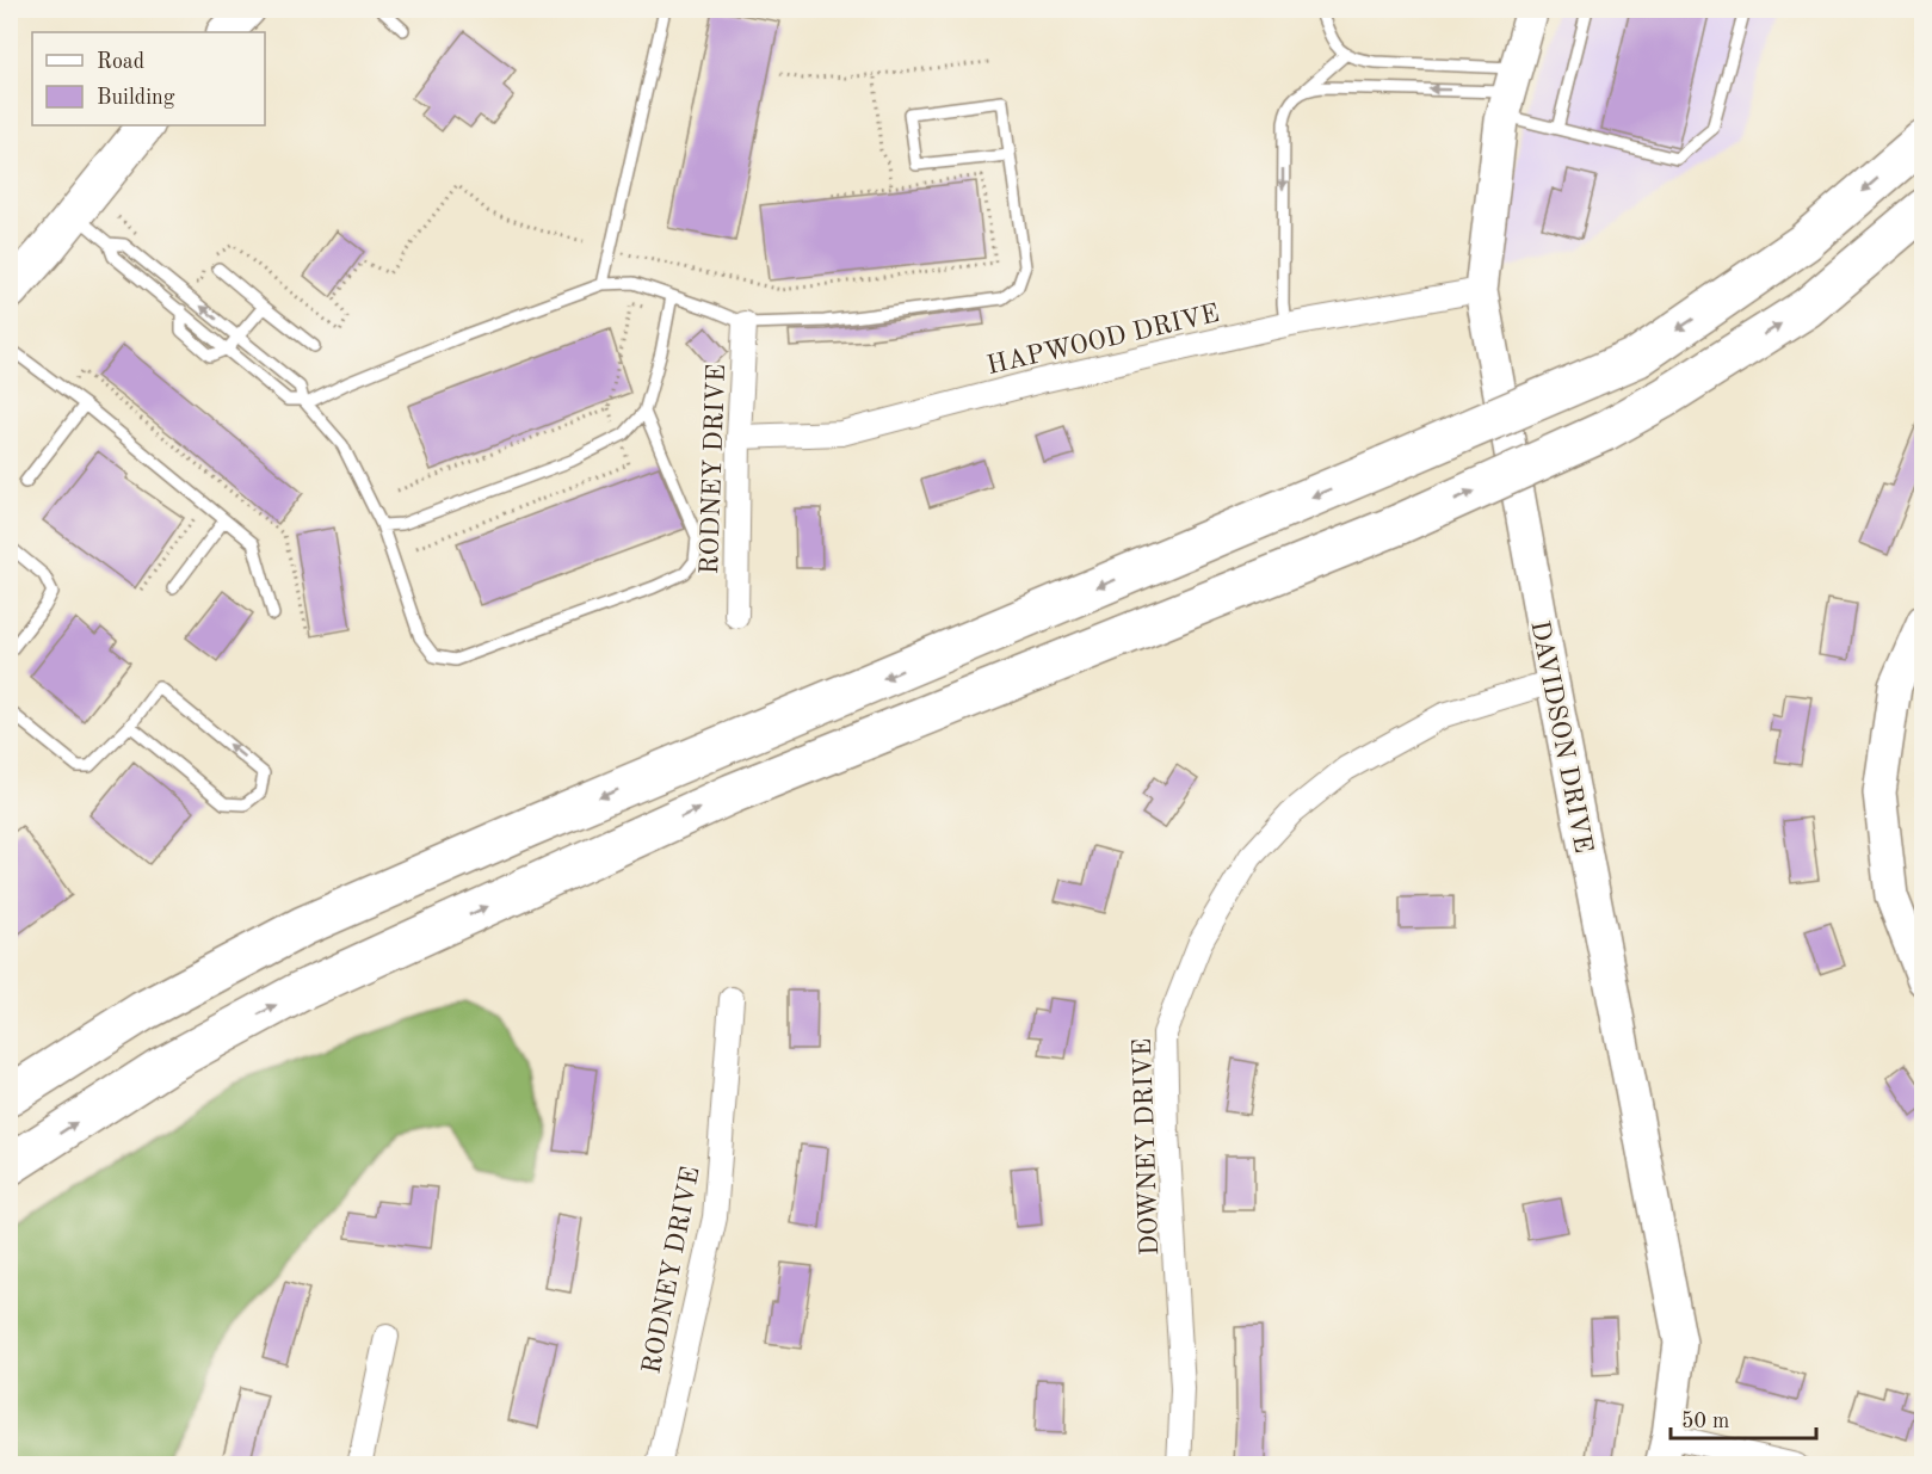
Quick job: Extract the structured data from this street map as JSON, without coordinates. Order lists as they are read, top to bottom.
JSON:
{
  "streets": {
    "street": [
      "HAPWOOD DRIVE",
      "RODNEY DRIVE",
      "DAVIDSON DRIVE",
      "DOWNEY DRIVE"
    ]
  },
  "crossings": [
    ["HAPWOOD DRIVE", "RODNEY DRIVE"],
    ["HAPWOOD DRIVE", "DAVIDSON DRIVE"],
    ["DAVIDSON DRIVE", "DOWNEY DRIVE"]
  ],
  "legend": ["Road", "Building"],
  "scale_bar": "50 m"
}
